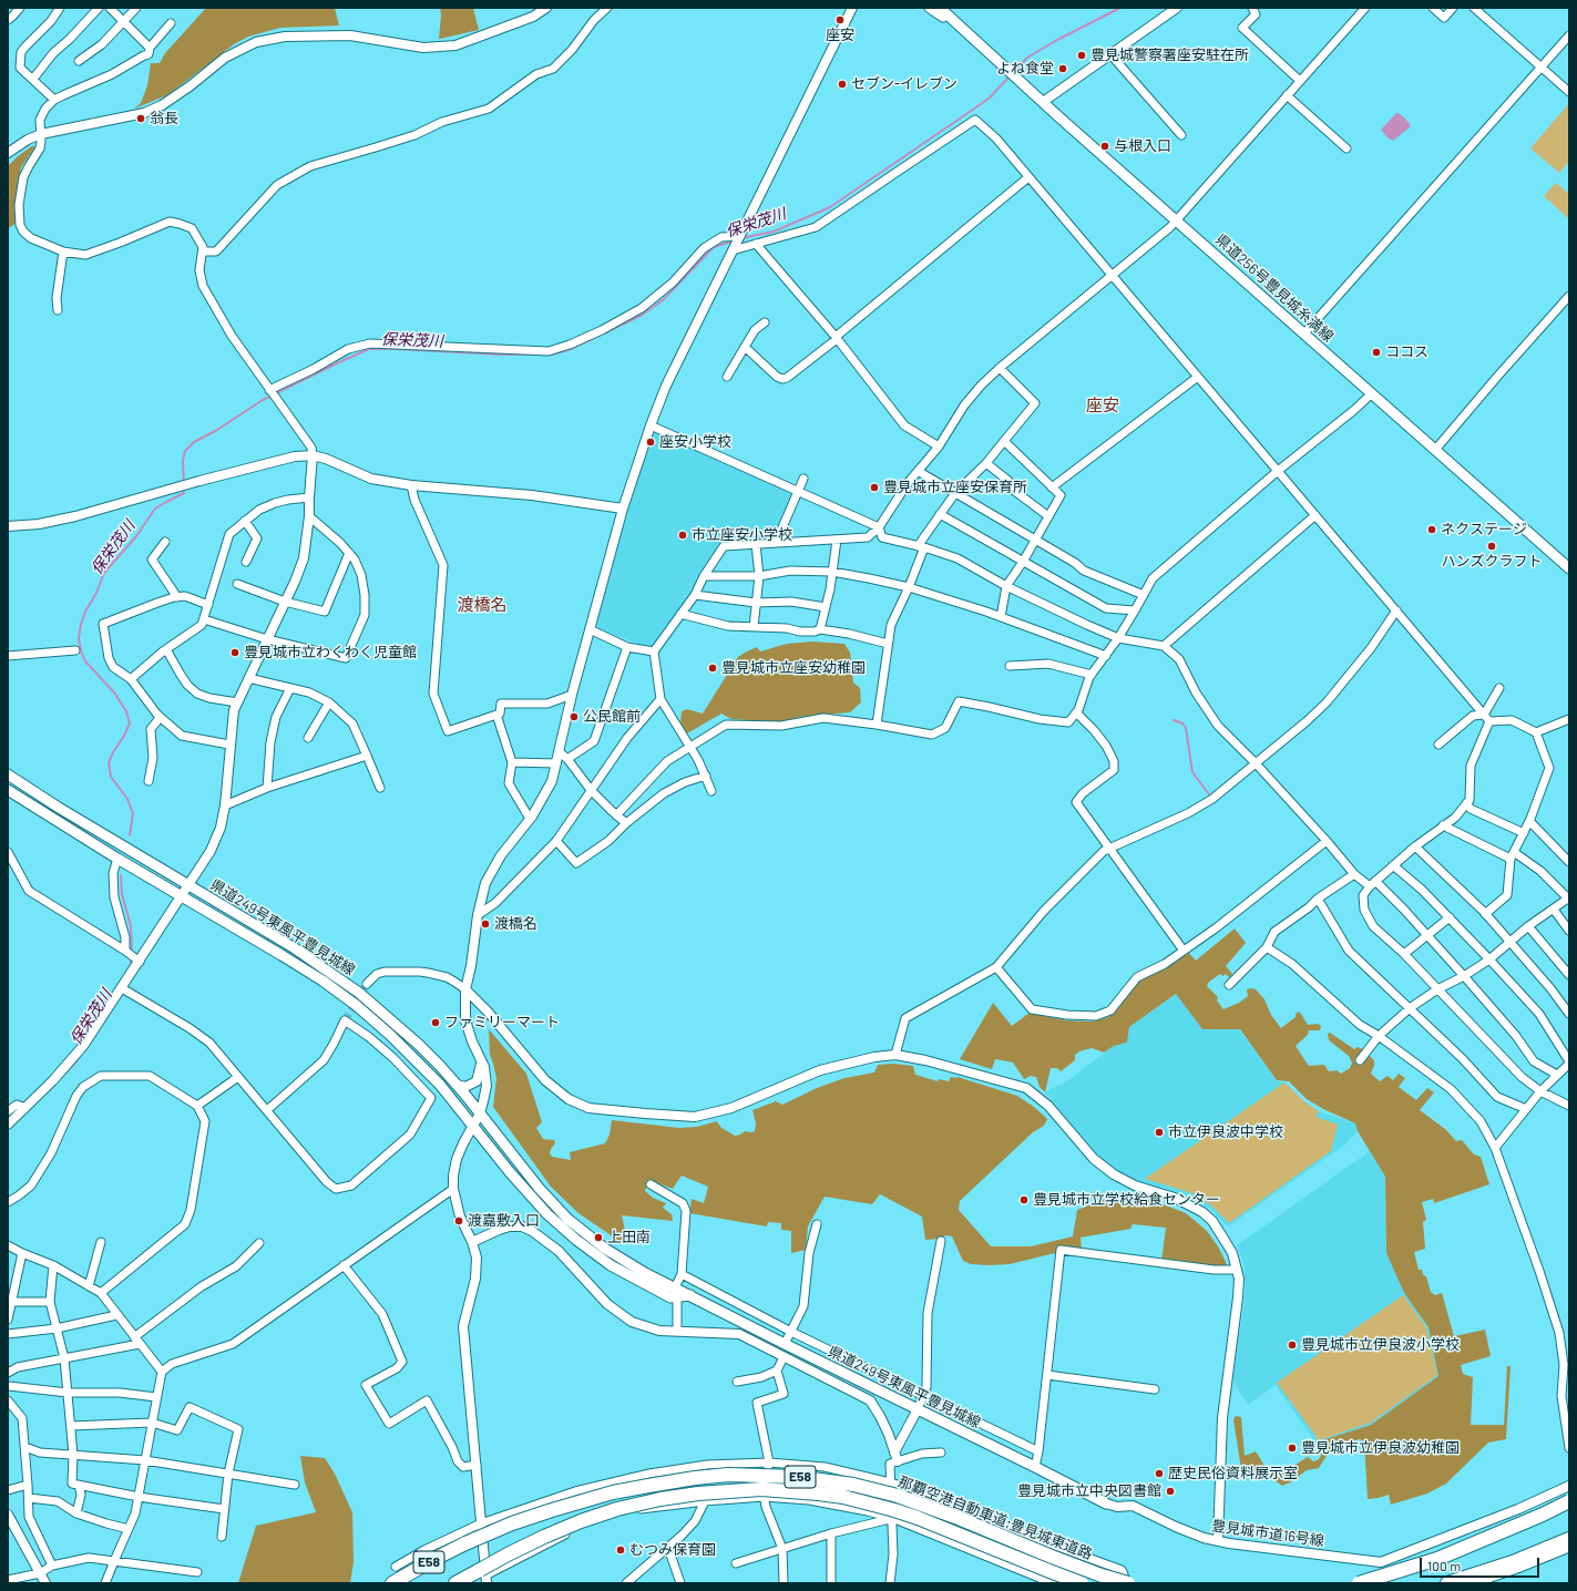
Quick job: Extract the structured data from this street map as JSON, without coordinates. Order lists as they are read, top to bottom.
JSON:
{
  "streets": {
    "highway": ["E58", "那覇空港自動車道;豊見城東道路"],
    "main road": ["県道256号豊見城糸満線", "県道249号東風平豊見城線"],
    "street": ["豊見城市道16号線"]
  },
  "crossings": [
    ["県道249号東風平豊見城線", "豊見城市道16号線"]
  ],
  "districts": ["座安", "渡橋名"],
  "water": ["保栄茂川"],
  "places": [
    "座安",
    "豊見城警察署座安駐在所",
    "よね食堂",
    "セブン-イレブン",
    "翁長",
    "与根入口",
    "ココス",
    "座安小学校",
    "豊見城市立座安保育所",
    "ネクステージ",
    "市立座安小学校",
    "ハンズクラフト",
    "豊見城市立わくわく児童館",
    "豊見城市立座安幼稚園",
    "公民館前",
    "渡橋名",
    "ファミリーマート",
    "市立伊良波中学校",
    "豊見城市立学校給食センター",
    "渡嘉敷入口",
    "上田南",
    "豊見城市立伊良波小学校",
    "豊見城市立伊良波幼稚園",
    "歴史民俗資料展示室",
    "豊見城市立中央図書館",
    "むつみ保育園"
  ],
  "scale_bar": "100 m"
}
